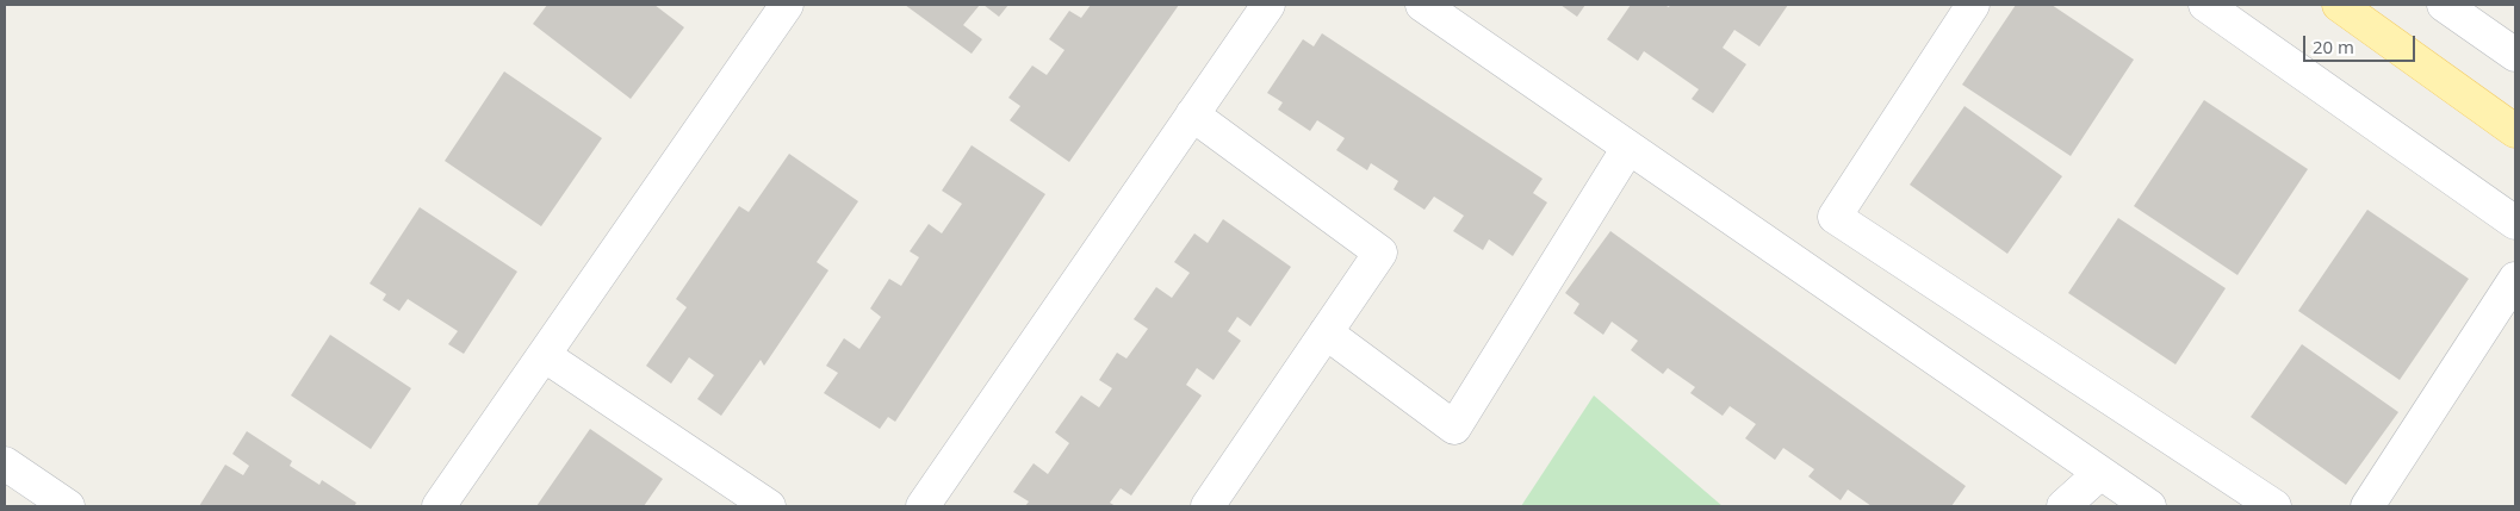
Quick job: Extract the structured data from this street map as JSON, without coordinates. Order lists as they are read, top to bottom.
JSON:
{
  "scale_bar": "20 m"
}
